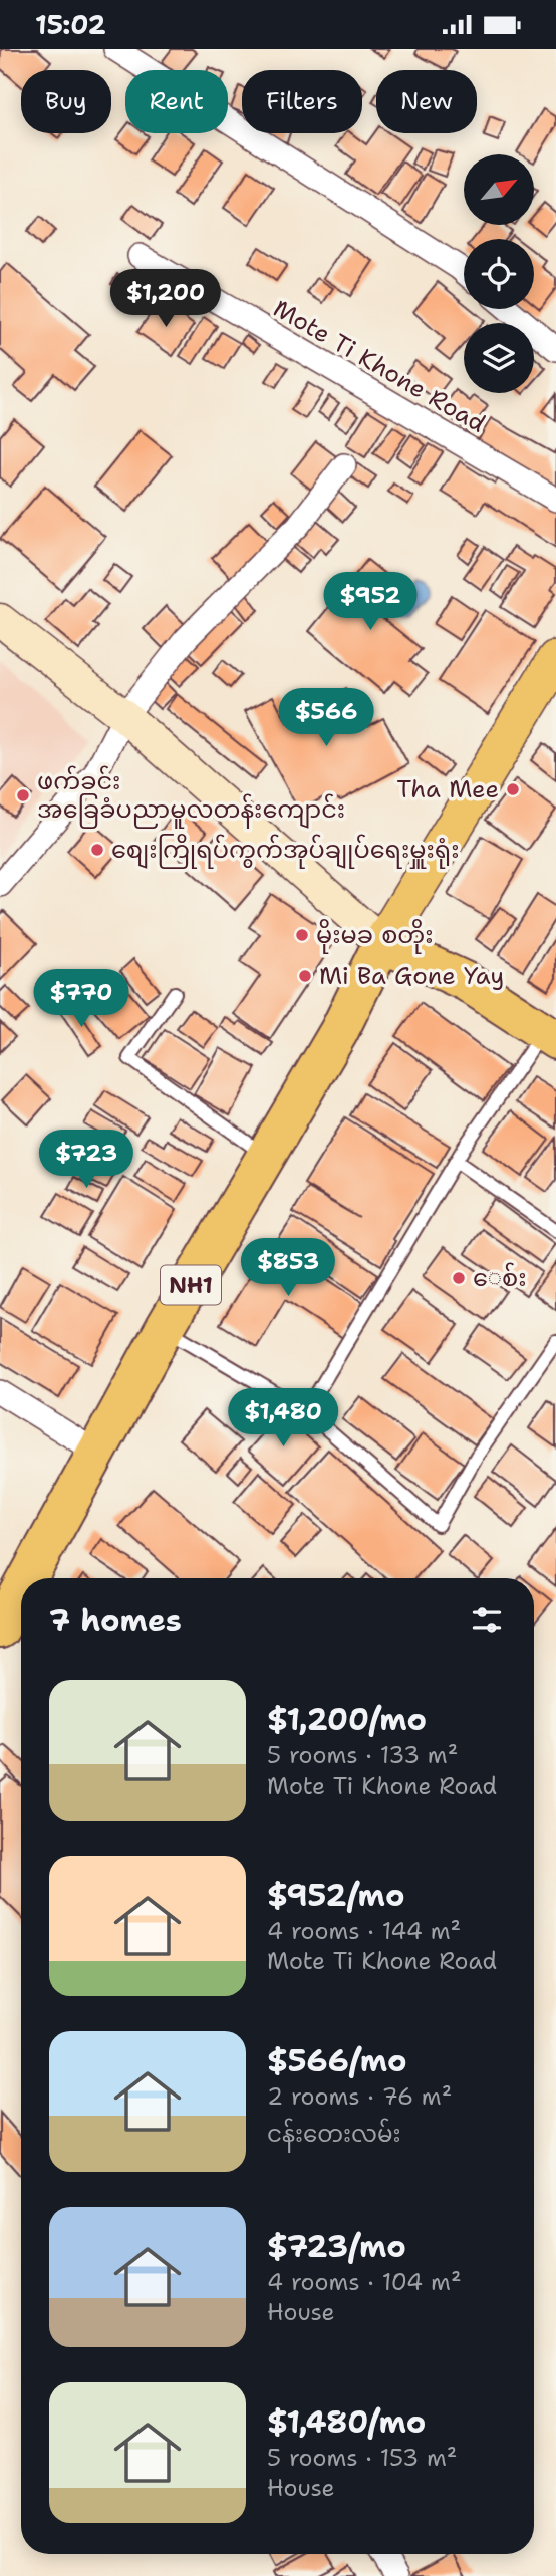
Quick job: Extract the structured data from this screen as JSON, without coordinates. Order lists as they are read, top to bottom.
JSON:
{
  "streets": {
    "highway": ["NH1"],
    "street": ["Mote Ti Khone Road"]
  },
  "places": [
    "Tha Mee",
    "ဖက်ခင်း အခြေခံပညာမူလတန်းကျောင်း",
    "စျေးကြိုရပ်ကွက်အုပ်ချုပ်ရေးမှူးရုံး",
    "မိုးမခ စတိုး",
    "Mi Ba Gone Yay",
    "ေစ်း"
  ],
  "north": "top right",
  "page": {
    "status": "15:02",
    "chip": [
      "Buy",
      "Rent",
      "Filters",
      "New"
    ],
    "price": [
      "$1,200",
      "$952",
      "$566",
      "$770",
      "$723",
      "$853",
      "$1,480"
    ],
    "heading": "7 homes",
    "list": [
      {
        "name": "$1,200/mo",
        "note": "5 rooms · 133 m² · Mote Ti Khone Road"
      },
      {
        "name": "$952/mo",
        "note": "4 rooms · 144 m² · Mote Ti Khone Road"
      },
      {
        "name": "$566/mo",
        "note": "2 rooms · 76 m² · ငန်းတေးလမ်း"
      },
      {
        "name": "$723/mo",
        "note": "4 rooms · 104 m² · House"
      },
      {
        "name": "$1,480/mo",
        "note": "5 rooms · 153 m² · House"
      }
    ]
  }
}
